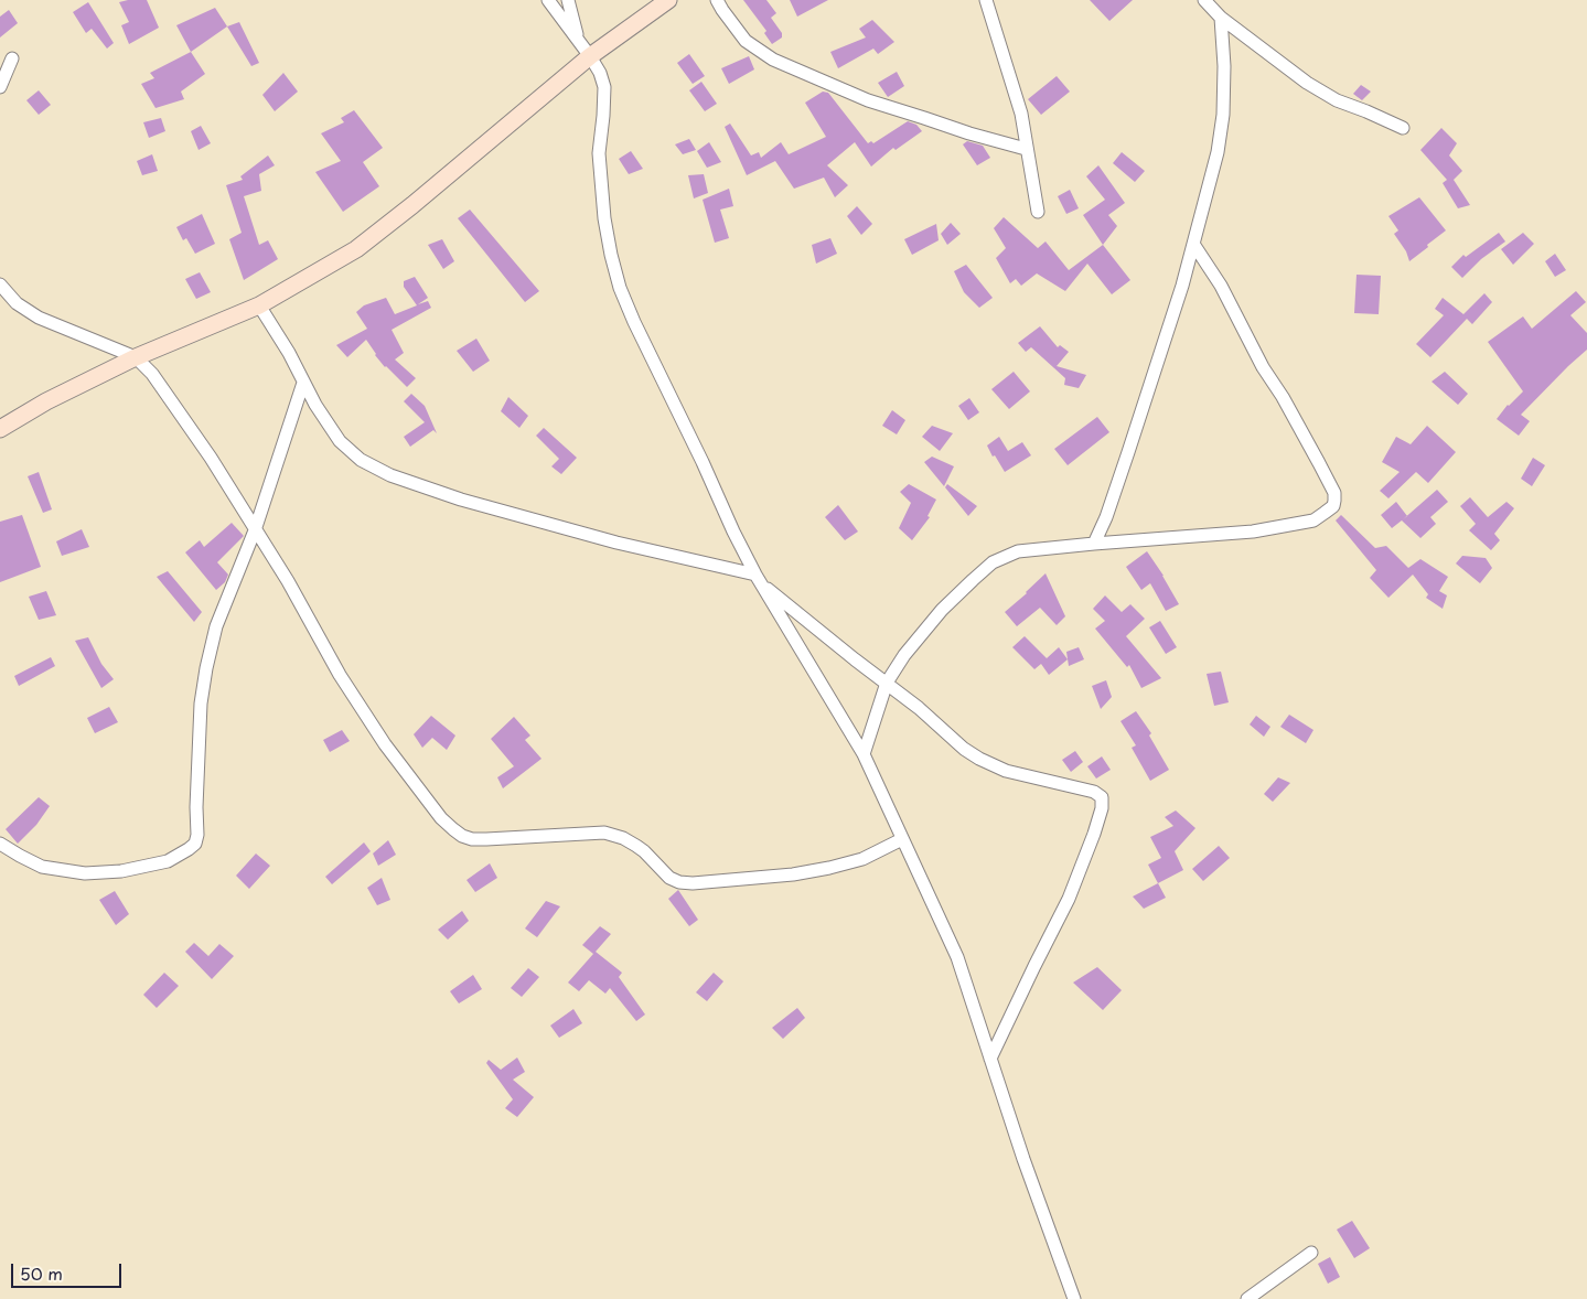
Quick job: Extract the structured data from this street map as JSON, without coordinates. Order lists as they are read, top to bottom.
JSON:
{
  "scale_bar": "50 m"
}
